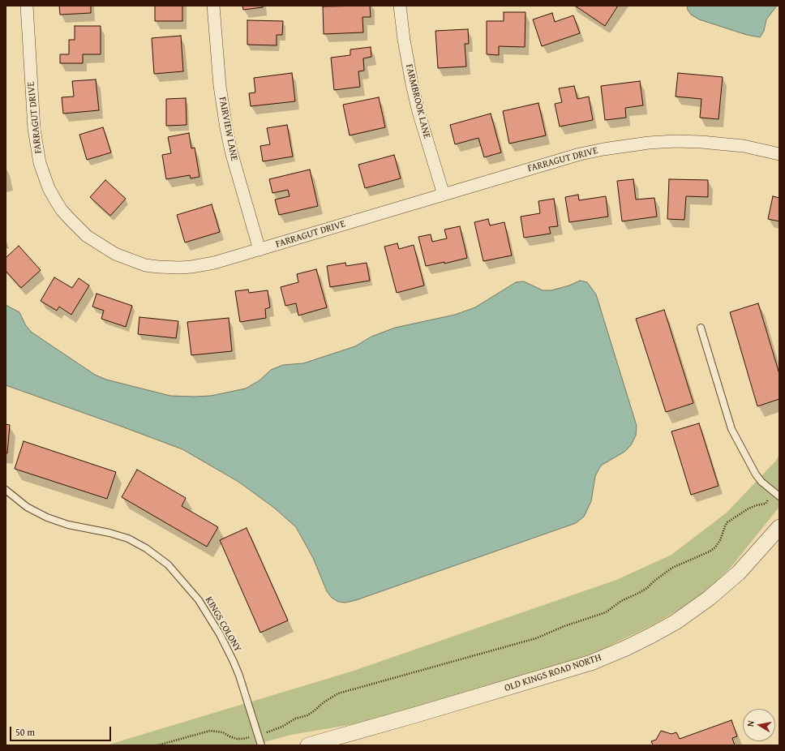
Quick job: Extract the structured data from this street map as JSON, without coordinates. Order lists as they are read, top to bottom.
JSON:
{
  "streets": {
    "street": [
      "FARMBROOK LANE",
      "FARRAGUT DRIVE",
      "FAIRVIEW LANE",
      "OLD KINGS ROAD NORTH"
    ],
    "lane": ["KINGS COLONY"]
  },
  "crossings": [
    ["FARMBROOK LANE", "FARRAGUT DRIVE"],
    ["FARRAGUT DRIVE", "FAIRVIEW LANE"]
  ],
  "scale_bar": "50 m",
  "north": "left"
}
